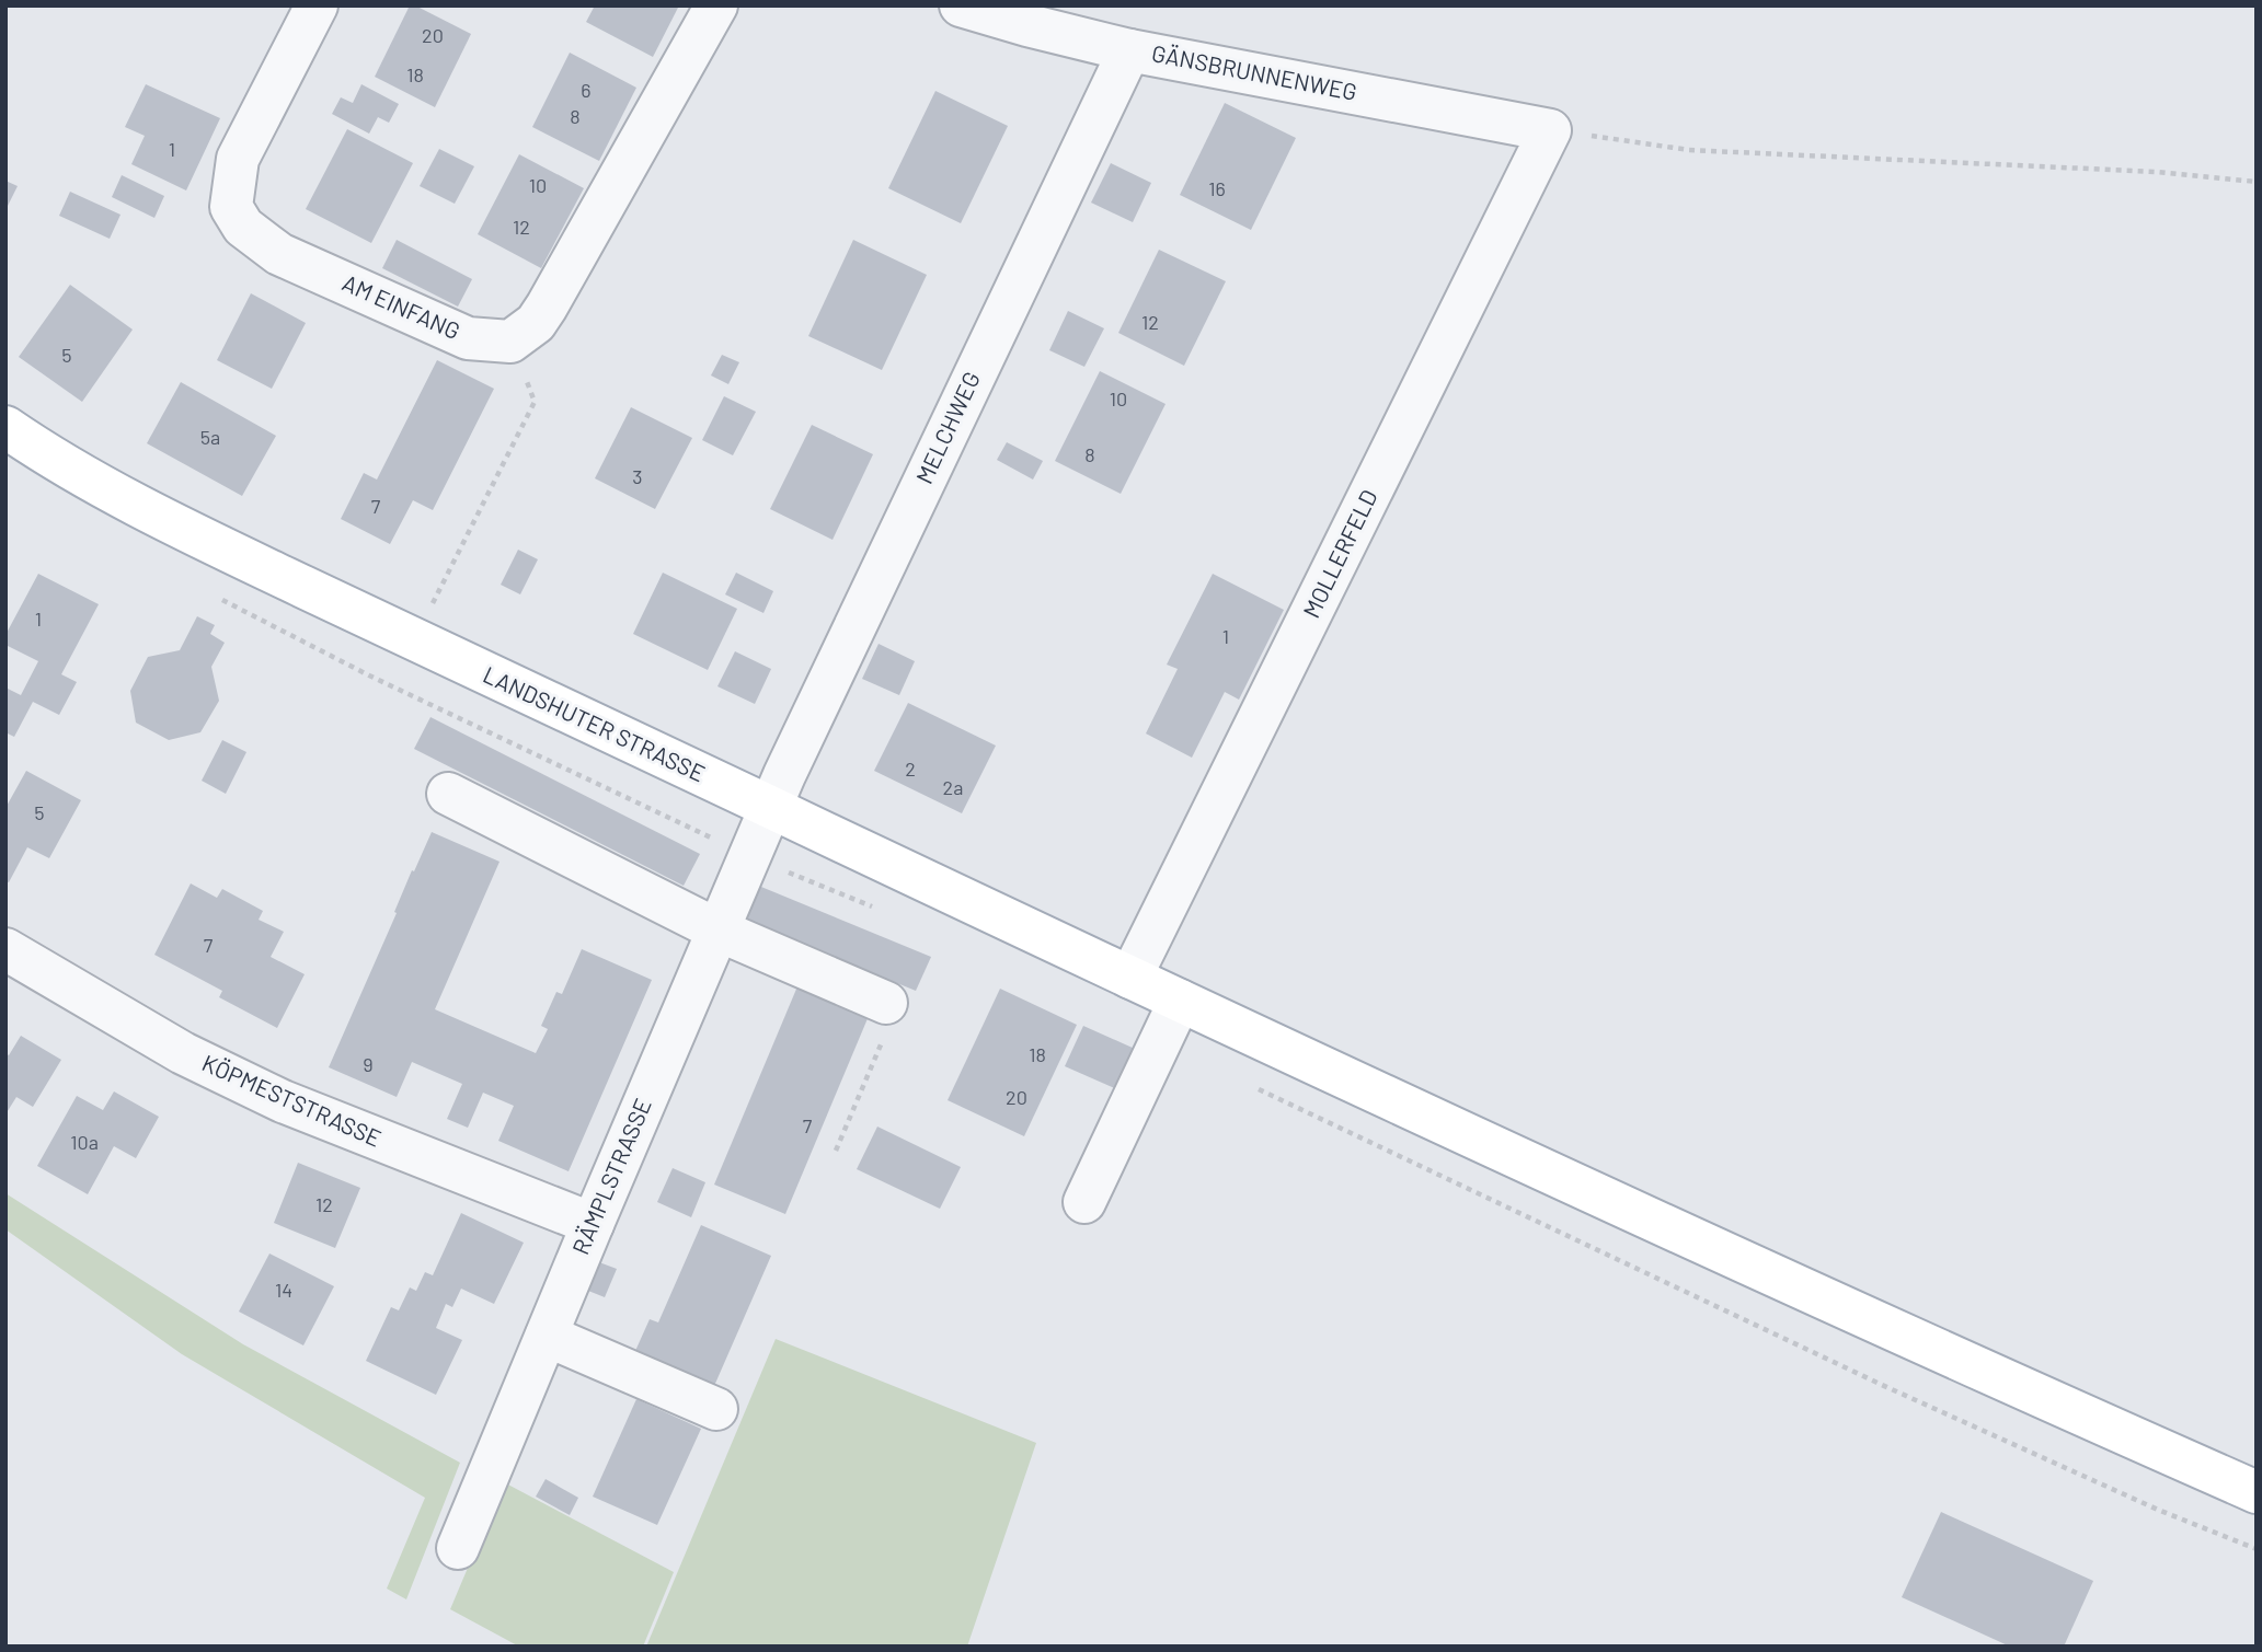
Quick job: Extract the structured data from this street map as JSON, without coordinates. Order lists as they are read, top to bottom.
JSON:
{
  "streets": {
    "main road": ["LANDSHUTER STRASSE"],
    "street": [
      "GÄNSBRUNNENWEG",
      "AM EINFANG",
      "MELCHWEG",
      "MOLLERFELD",
      "KÖPMESTSTRASSE",
      "RÄMPLSTRASSE"
    ]
  },
  "crossings": [
    ["GÄNSBRUNNENWEG", "MELCHWEG"],
    ["GÄNSBRUNNENWEG", "MOLLERFELD"],
    ["MELCHWEG", "LANDSHUTER STRASSE"],
    ["MELCHWEG", "RÄMPLSTRASSE"],
    ["MOLLERFELD", "LANDSHUTER STRASSE"],
    ["LANDSHUTER STRASSE", "RÄMPLSTRASSE"],
    ["KÖPMESTSTRASSE", "RÄMPLSTRASSE"]
  ],
  "house_numbers": [
    "20",
    "18",
    "6",
    "8",
    "1",
    "10",
    "16",
    "12",
    "12",
    "5",
    "10",
    "5a",
    "8",
    "3",
    "7",
    "1",
    "1",
    "2",
    "2a",
    "5",
    "7",
    "18",
    "9",
    "20",
    "7",
    "10a",
    "12",
    "14"
  ]
}
